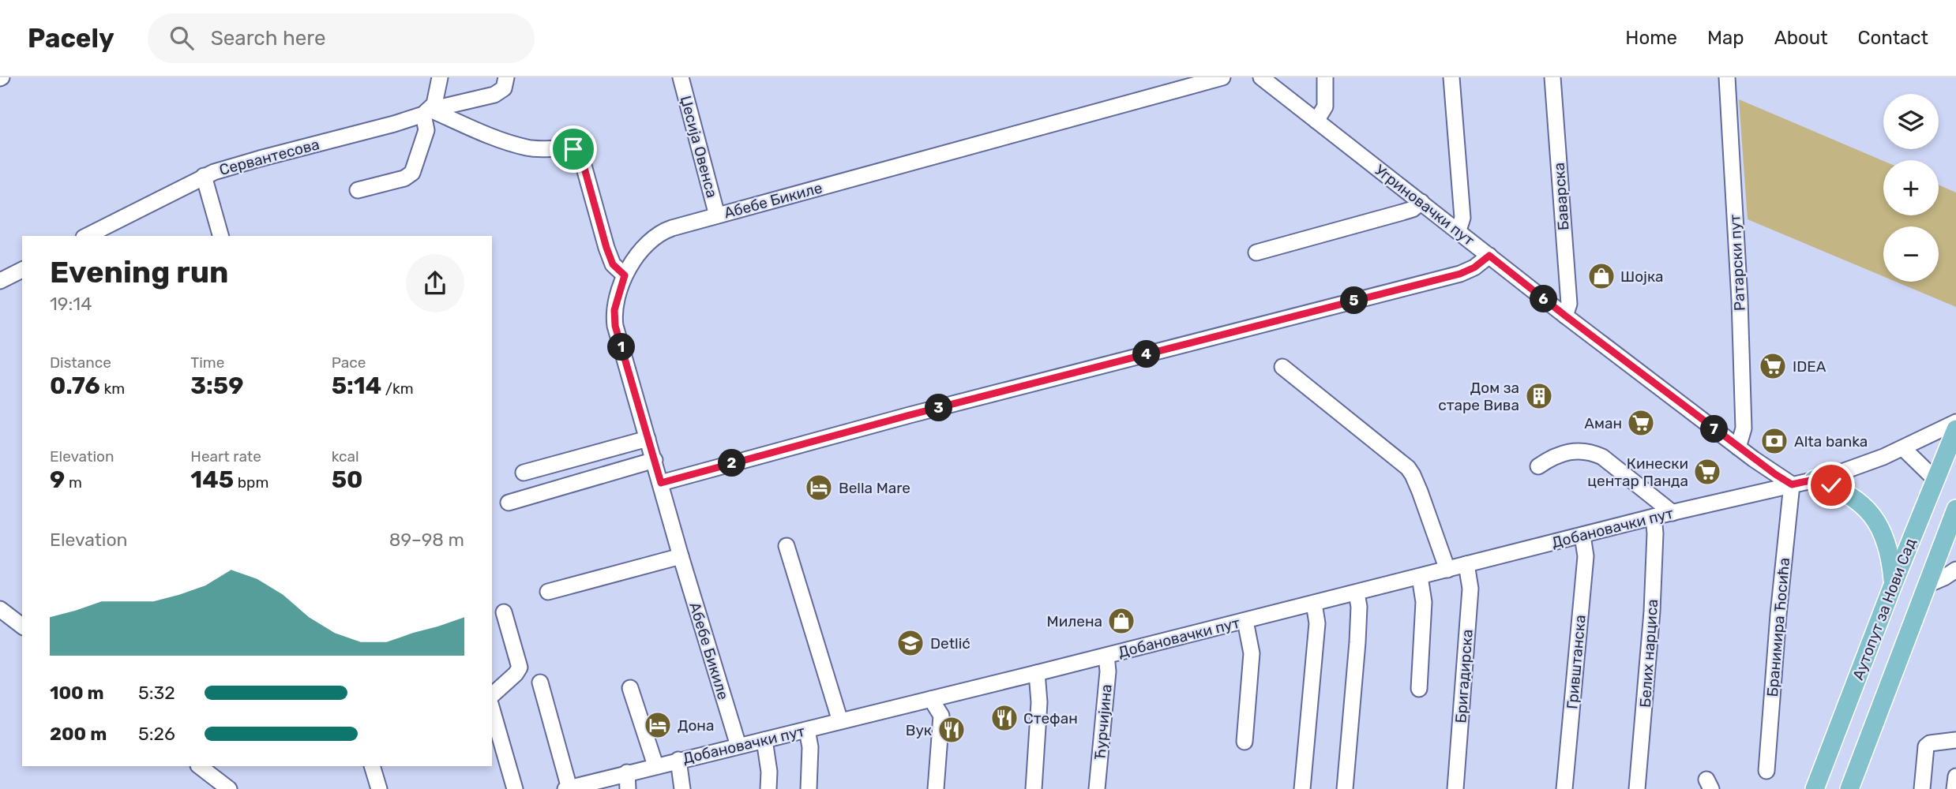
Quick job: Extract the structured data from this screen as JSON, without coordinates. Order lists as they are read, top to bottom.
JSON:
{
  "streets": {
    "main road": ["Аутопут за Нови Сад"],
    "street": [
      "Џесија Овенса",
      "Сервантесова",
      "Баварска",
      "Абебе Бикиле",
      "Угриновачки пут",
      "Ратарски пут",
      "Добановачки пут",
      "Бранимира Ћосића",
      "Белих нарциса",
      "Гривштанска",
      "Бригадирска",
      "Ћурчијина"
    ]
  },
  "crossings": [
    ["Џесија Овенса", "Абебе Бикиле"],
    ["Баварска", "Угриновачки пут"],
    ["Абебе Бикиле", "Добановачки пут"],
    ["Угриновачки пут", "Ратарски пут"],
    ["Угриновачки пут", "Добановачки пут"],
    ["Угриновачки пут", "Бранимира Ћосића"],
    ["Добановачки пут", "Бранимира Ћосића"],
    ["Добановачки пут", "Белих нарциса"],
    ["Добановачки пут", "Гривштанска"],
    ["Добановачки пут", "Бригадирска"],
    ["Добановачки пут", "Ћурчијина"]
  ],
  "places": {
    "shop": ["Шојка", "Милена"],
    "supermarket": ["IDEA", "Аман", "Кинески центар Панда"],
    "building": ["Дом за старе Вива"],
    "bank": ["Alta banka"],
    "hotel": ["Bella Mare", "Дона"],
    "school or university": ["Detlić"],
    "restaurant": ["Стефан", "Вук"]
  },
  "page": {
    "header": "Pacely",
    "search": "Search here",
    "nav": [
      "Home",
      "Map",
      "About",
      "Contact"
    ],
    "map_buttons": ["+", "−"],
    "heading": ["Evening run", "19:14"],
    "pins": [
      "6",
      "5",
      "1",
      "4",
      "3",
      "7",
      "2"
    ],
    "stats": [
      ["Distance", "0.76 km"],
      ["Time", "3:59"],
      ["Pace", "5:14 /km"],
      ["Elevation", "9 m"],
      ["Heart rate", "145 bpm"],
      ["kcal", "50"]
    ],
    "chart": ["Elevation", "89–98 m"],
    "list": [
      {
        "name": "100 m",
        "note": "5:32"
      },
      {
        "name": "200 m",
        "note": "5:26"
      }
    ]
  }
}
